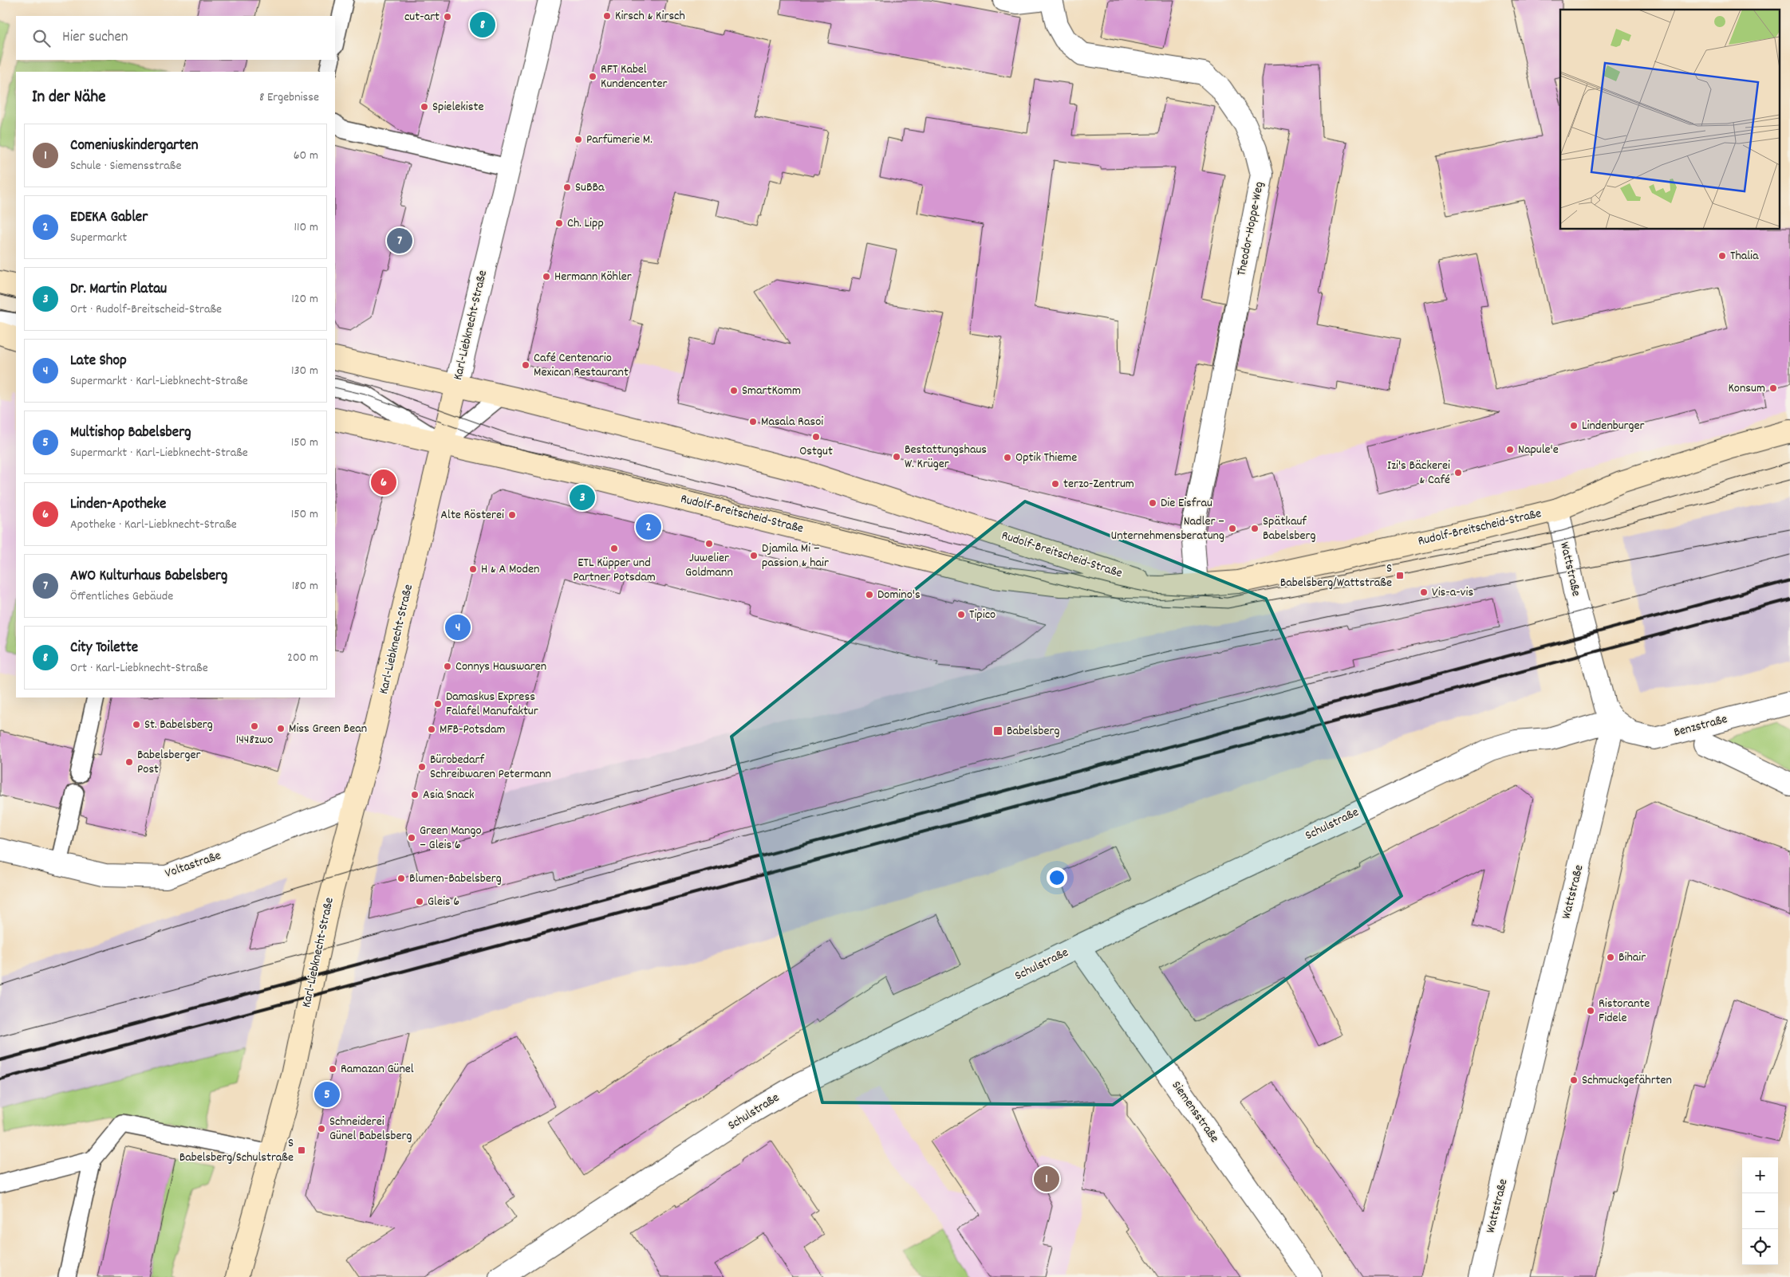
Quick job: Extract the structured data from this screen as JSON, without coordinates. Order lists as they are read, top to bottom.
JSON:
{
  "streets": {
    "street": [
      "Theodor-Hoppe-Weg",
      "Karl-Liebknecht-Straße",
      "Rudolf-Breitscheid-Straße",
      "Wattstraße",
      "Benzstraße",
      "Schulstraße",
      "Voltastraße",
      "Siemensstraße"
    ]
  },
  "crossings": [
    ["Theodor-Hoppe-Weg", "Rudolf-Breitscheid-Straße"],
    ["Karl-Liebknecht-Straße", "Rudolf-Breitscheid-Straße"],
    ["Karl-Liebknecht-Straße", "Voltastraße"],
    ["Rudolf-Breitscheid-Straße", "Wattstraße"],
    ["Wattstraße", "Benzstraße"],
    ["Wattstraße", "Schulstraße"],
    ["Benzstraße", "Schulstraße"],
    ["Schulstraße", "Siemensstraße"]
  ],
  "places": {
    "other": [
      "Kirsch & Kirsch",
      "cut-art",
      "RFT Kabel Kundencenter",
      "Spielekiste",
      "Parfümerie M.",
      "SuBBa",
      "Ch. Lipp",
      "Thalia",
      "Hermann Köhler",
      "Café Centenario Mexican Restaurant",
      "Konsum",
      "SmartKomm",
      "Masala Rasoi",
      "Lindenburger",
      "Ostgut",
      "Napule'e",
      "Bestattungshaus W. Krüger",
      "Optik Thieme",
      "Izi's Bäckerei & Café",
      "terzo-Zentrum",
      "Die Eisfrau",
      "Alte Rösterei",
      "Nadler – Unternehmensberatung",
      "Spätkauf Babelsberg",
      "Juwelier Goldmann",
      "ETL Küpper und Partner Potsdam",
      "Djamila Mi – passion & hair",
      "H & A Moden",
      "Vis-a-vis",
      "Domino's",
      "Tipico",
      "Connys Hauswaren",
      "Damaskus Express Falafel Manufaktur",
      "St. Babelsberg",
      "1448zwo",
      "Miss Green Bean",
      "MFB-Potsdam",
      "Babelsberger Post",
      "Bürobedarf Schreibwaren Petermann",
      "Asia Snack",
      "Green Mango – Gleis 6",
      "Blumen-Babelsberg",
      "Gleis 6",
      "Bihair",
      "Ristorante Fidele",
      "Ramazan Günel",
      "Schmuckgefährten",
      "Schneiderei Günel Babelsberg"
    ],
    "transit": ["S Babelsberg/Wattstraße", "Babelsberg", "S Babelsberg/Schulstraße"]
  },
  "page": {
    "pins": [
      "8",
      "7",
      "6",
      "3",
      "2",
      "4",
      "5",
      "1"
    ],
    "search": "Hier suchen",
    "heading": ["In der Nähe", "8 Ergebnisse"],
    "list": [
      {
        "mark": "1",
        "name": "Comeniuskindergarten",
        "note": "Schule · Siemensstraße",
        "value": "60 m"
      },
      {
        "mark": "2",
        "name": "EDEKA Gabler",
        "note": "Supermarkt",
        "value": "110 m"
      },
      {
        "mark": "3",
        "name": "Dr. Martin Platau",
        "note": "Ort · Rudolf-Breitscheid-Straße",
        "value": "120 m"
      },
      {
        "mark": "4",
        "name": "Late Shop",
        "note": "Supermarkt · Karl-Liebknecht-Straße",
        "value": "130 m"
      },
      {
        "mark": "5",
        "name": "Multishop Babelsberg",
        "note": "Supermarkt · Karl-Liebknecht-Straße",
        "value": "150 m"
      },
      {
        "mark": "6",
        "name": "Linden-Apotheke",
        "note": "Apotheke · Karl-Liebknecht-Straße",
        "value": "150 m"
      },
      {
        "mark": "7",
        "name": "AWO Kulturhaus Babelsberg",
        "note": "Öffentliches Gebäude",
        "value": "180 m"
      },
      {
        "mark": "8",
        "name": "City Toilette",
        "note": "Ort · Karl-Liebknecht-Straße",
        "value": "200 m"
      }
    ],
    "map_buttons": ["+", "−"]
  }
}
